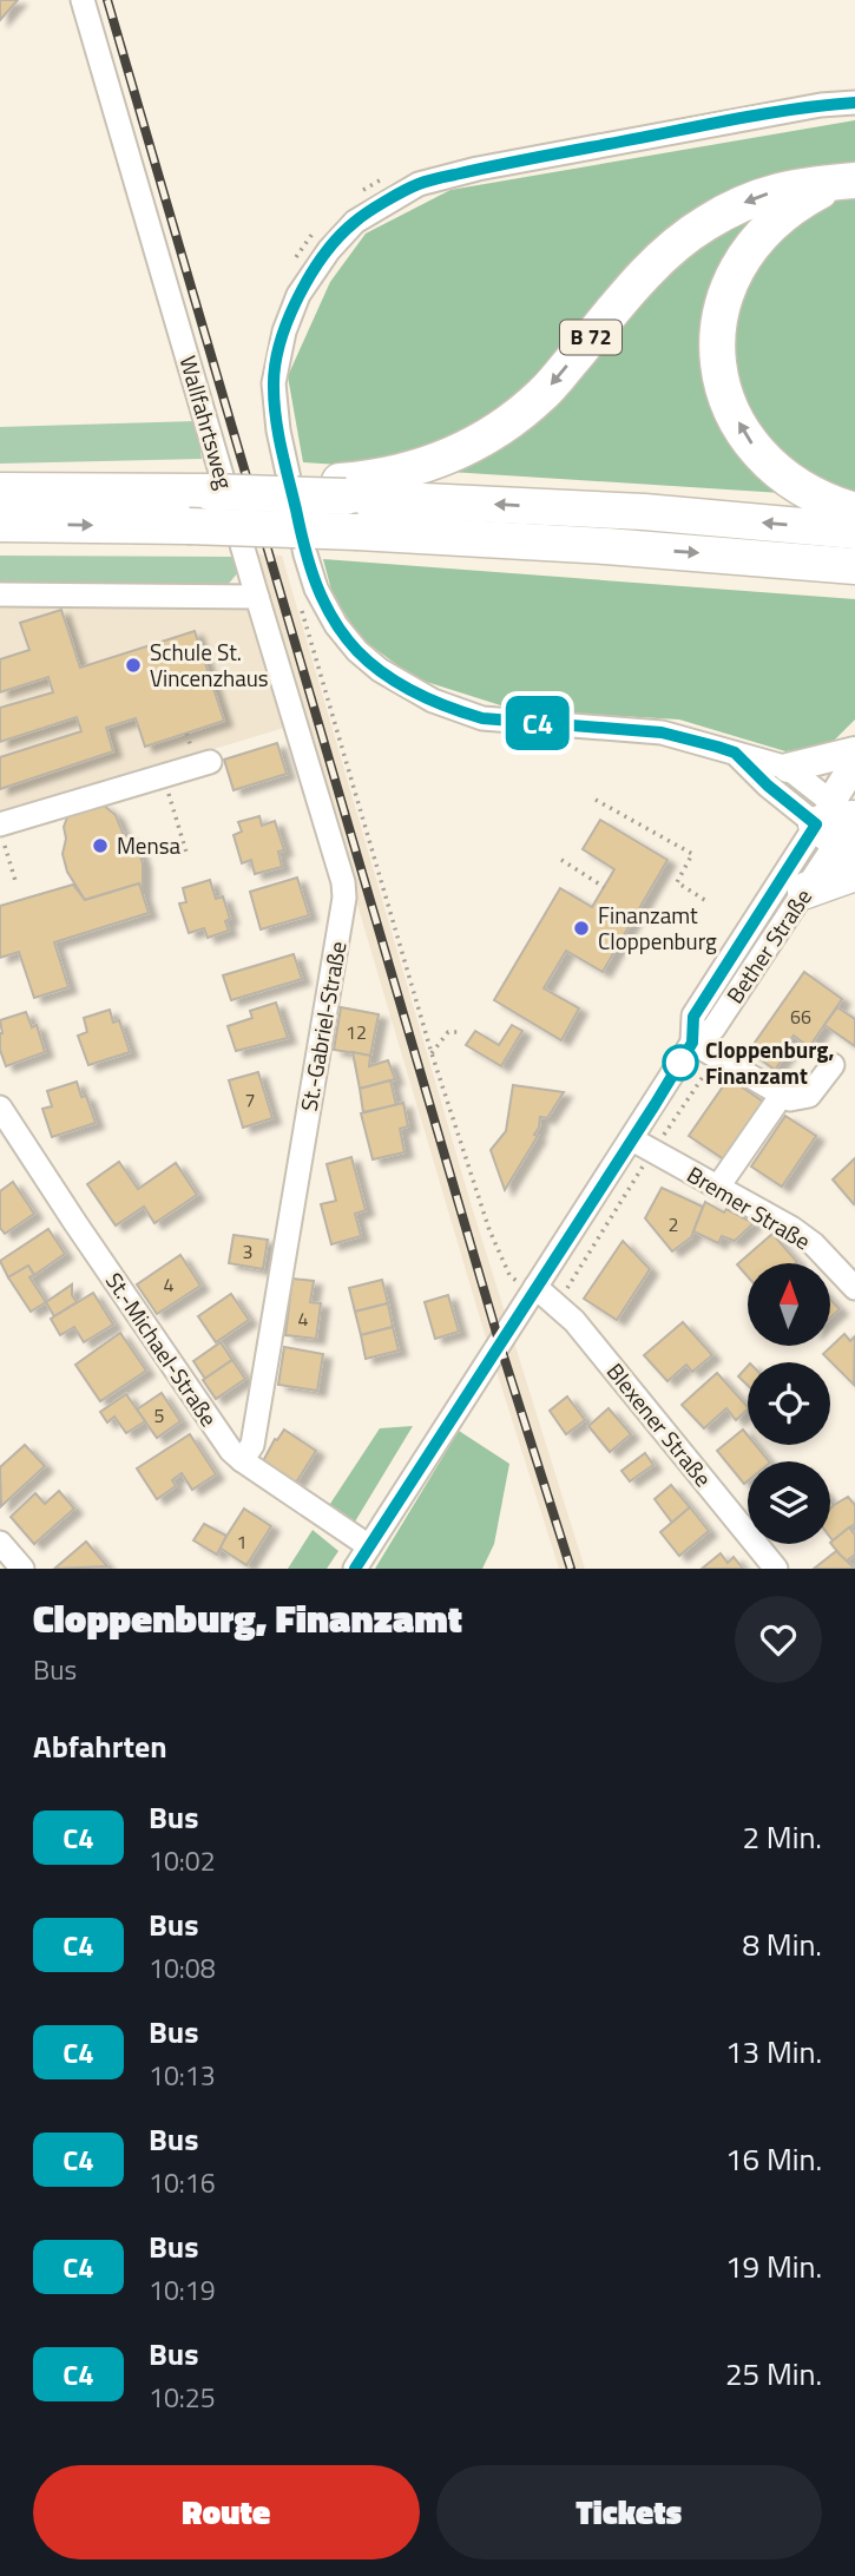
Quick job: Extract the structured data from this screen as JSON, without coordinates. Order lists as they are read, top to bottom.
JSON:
{
  "streets": {
    "highway": ["B 72"],
    "street": [
      "Wallfahrtsweg",
      "Bether Straße",
      "St.-Gabriel-Straße",
      "Bremer Straße",
      "St.-Michael-Straße",
      "Blexener Straße"
    ]
  },
  "crossings": [
    ["Wallfahrtsweg", "St.-Gabriel-Straße"],
    ["Bether Straße", "Bremer Straße"],
    ["Bether Straße", "St.-Michael-Straße"],
    ["Bether Straße", "Blexener Straße"],
    ["St.-Gabriel-Straße", "St.-Michael-Straße"]
  ],
  "places": [
    "Schule St. Vincenzhaus",
    "Mensa",
    "Finanzamt Cloppenburg",
    "Cloppenburg, Finanzamt"
  ],
  "lines": ["bus line C4"],
  "house_numbers": [
    "66",
    "12",
    "7",
    "2",
    "3",
    "4",
    "4",
    "5",
    "1"
  ],
  "north": "top",
  "page": {
    "on_map": "C4",
    "heading": [
      ["Cloppenburg, Finanzamt", "Bus"],
      "Abfahrten"
    ],
    "list": [
      {
        "mark": "C4",
        "name": "Bus",
        "note": "10:02",
        "value": "2 Min."
      },
      {
        "mark": "C4",
        "name": "Bus",
        "note": "10:08",
        "value": "8 Min."
      },
      {
        "mark": "C4",
        "name": "Bus",
        "note": "10:13",
        "value": "13 Min."
      },
      {
        "mark": "C4",
        "name": "Bus",
        "note": "10:16",
        "value": "16 Min."
      },
      {
        "mark": "C4",
        "name": "Bus",
        "note": "10:19",
        "value": "19 Min."
      },
      {
        "mark": "C4",
        "name": "Bus",
        "note": "10:25",
        "value": "25 Min."
      }
    ],
    "buttons": ["Route", "Tickets"]
  }
}
